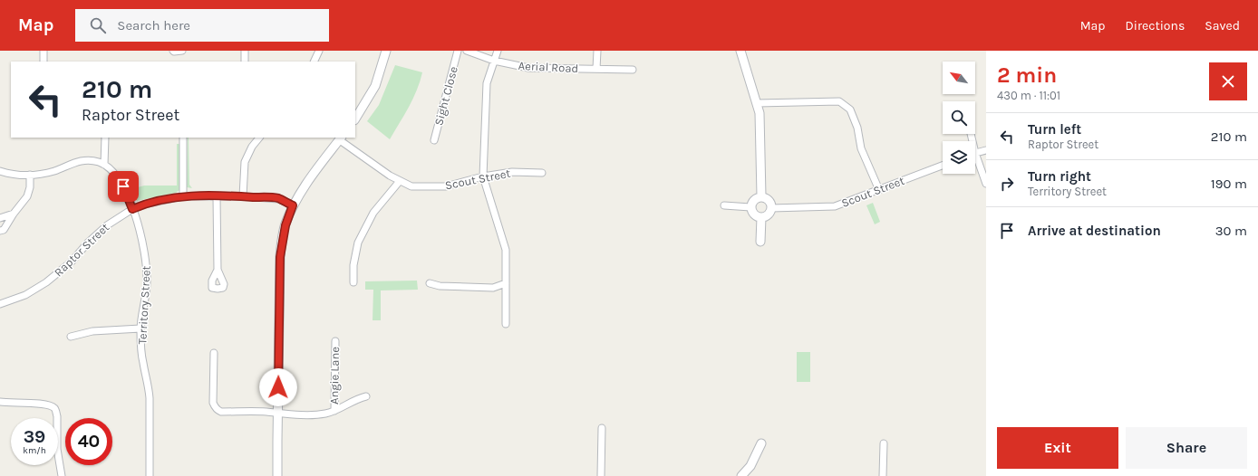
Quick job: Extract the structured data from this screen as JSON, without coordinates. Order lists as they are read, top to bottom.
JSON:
{
  "streets": {
    "street": [
      "Aerial Road",
      "Sight Close",
      "Scout Street",
      "Raptor Street",
      "Territory Street",
      "Angie Lane"
    ]
  },
  "crossings": [
    ["Raptor Street", "Territory Street"]
  ],
  "north": "top left",
  "page": {
    "header": "Map",
    "search": "Search here",
    "nav": ["Map", "Directions", "Saved"],
    "heading": ["2 min", "430 m · 11:01"],
    "turn": ["210 m", "Raptor Street"],
    "list": [
      {
        "name": "Turn left",
        "note": "Raptor Street",
        "value": "210 m"
      },
      {
        "name": "Turn right",
        "note": "Territory Street",
        "value": "190 m"
      },
      {
        "name": "Arrive at destination",
        "value": "30 m"
      }
    ],
    "speed": "39 km/h",
    "limit": "40",
    "buttons": ["Exit", "Share"]
  }
}
